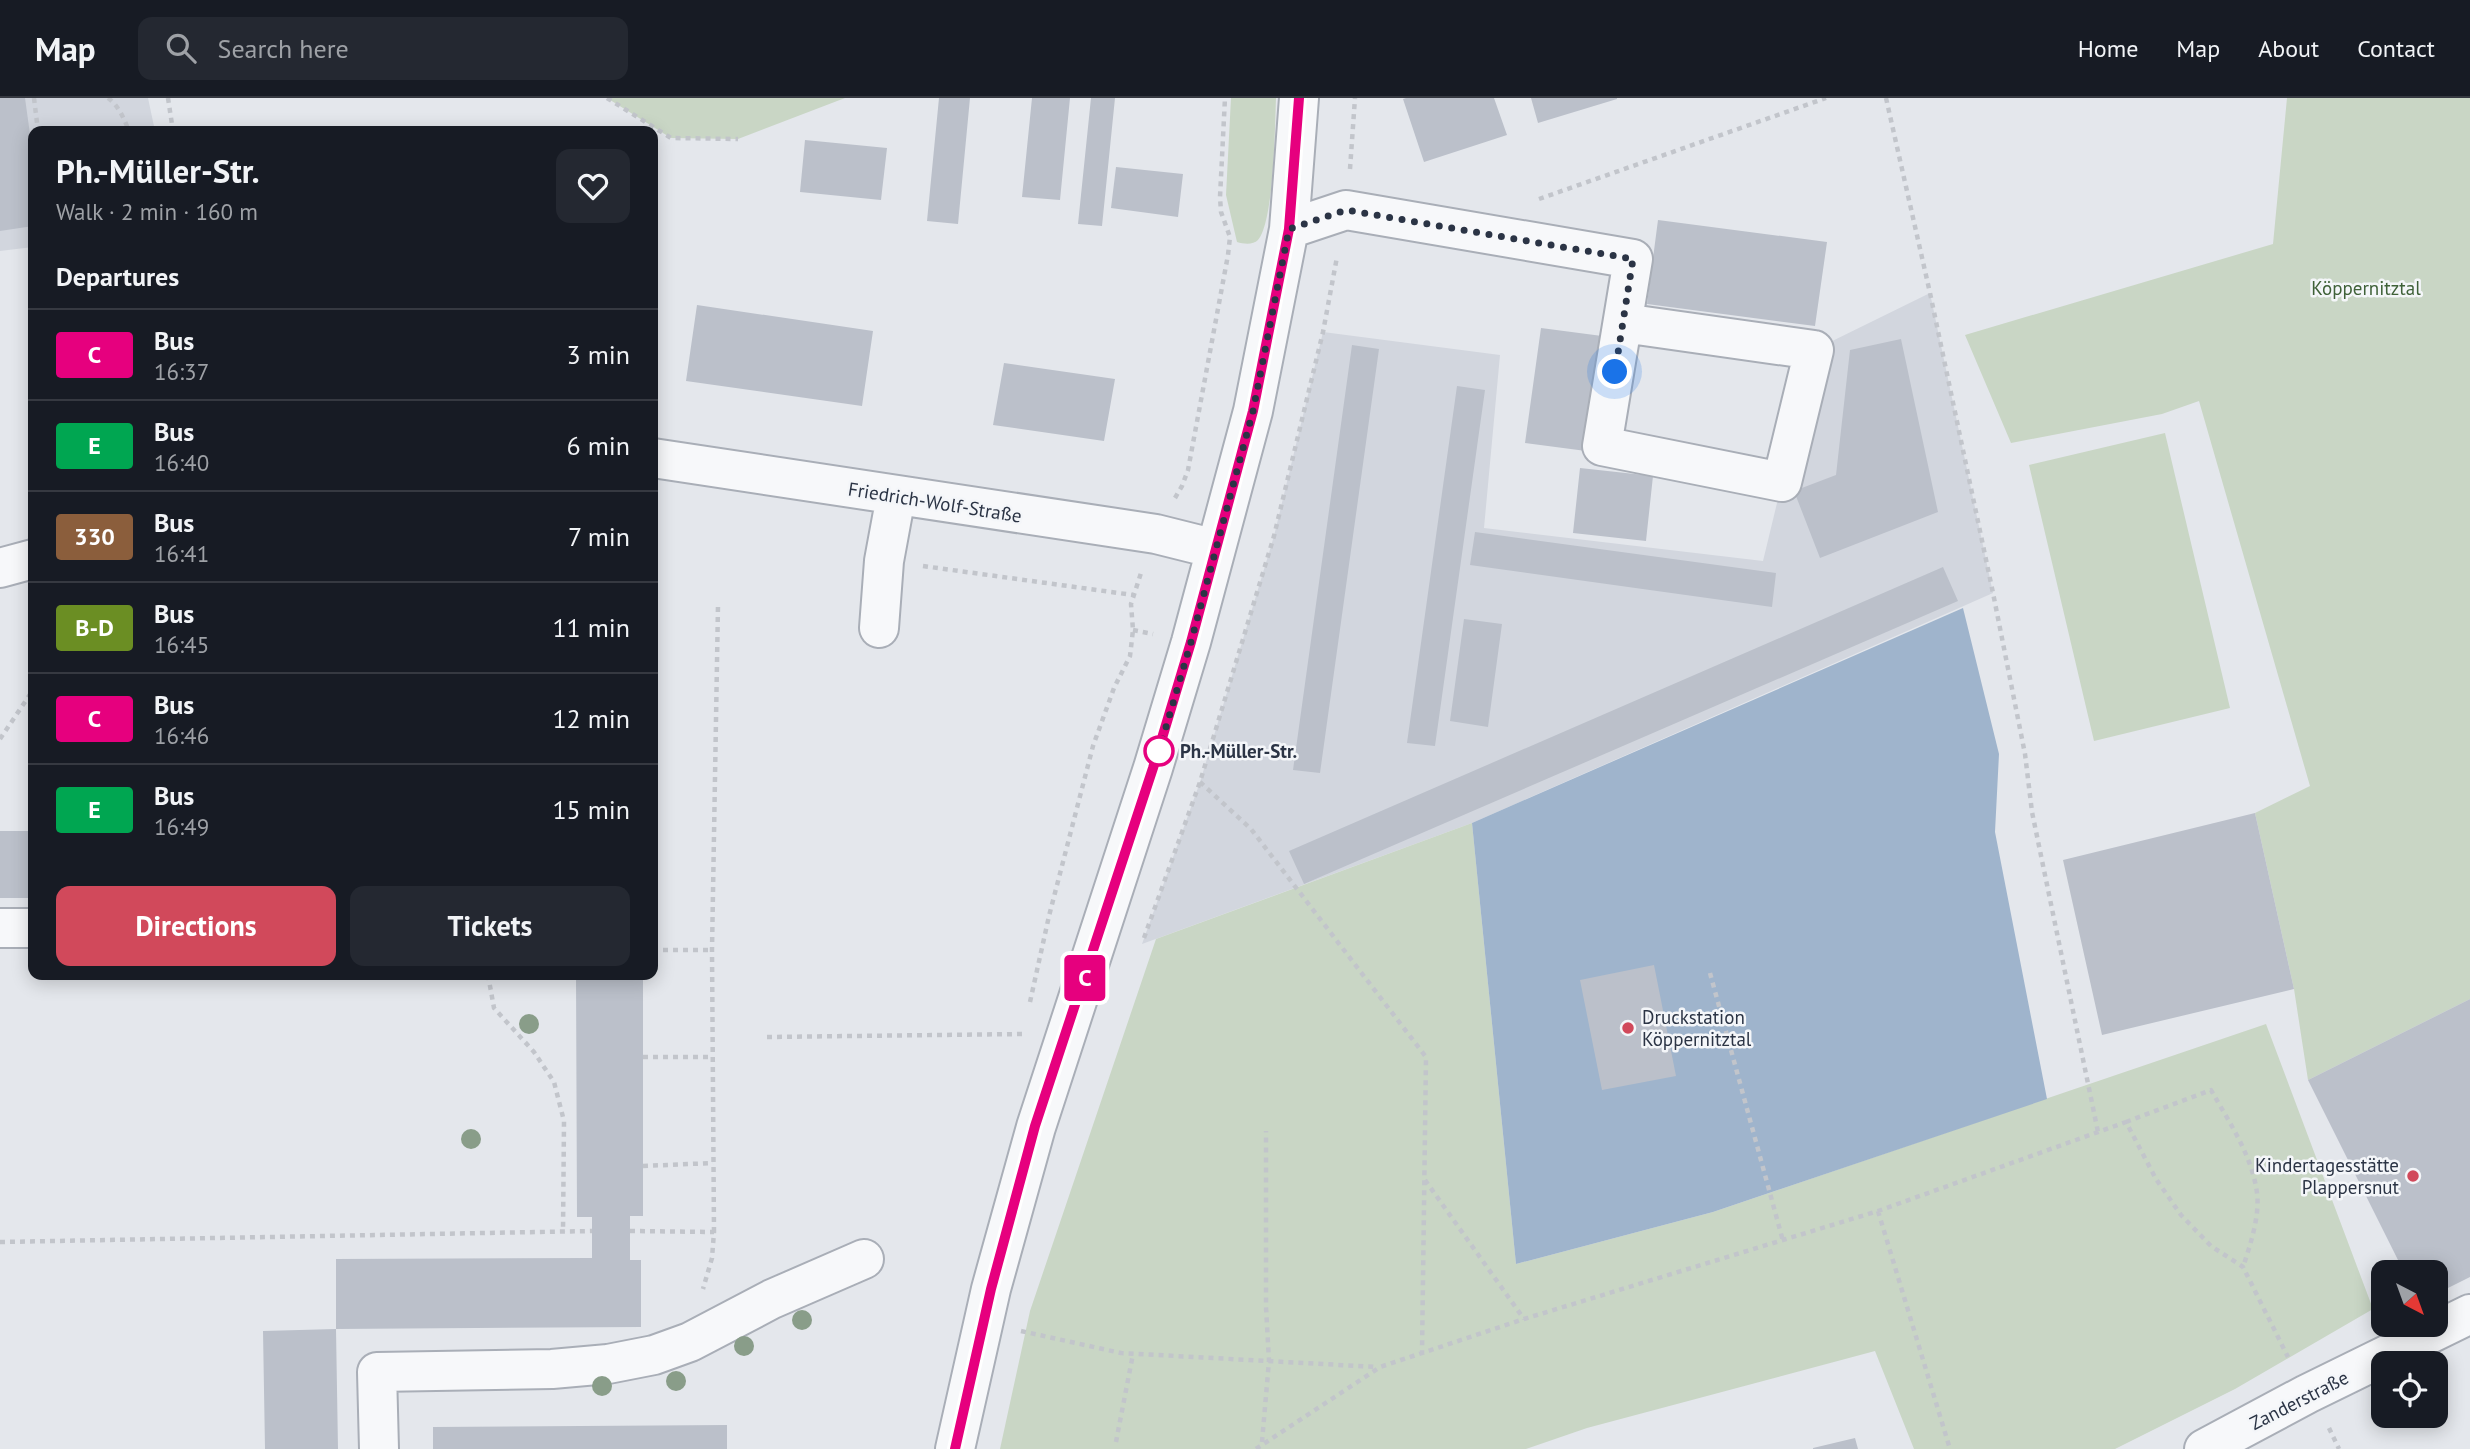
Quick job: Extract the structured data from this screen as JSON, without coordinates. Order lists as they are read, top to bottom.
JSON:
{
  "streets": {
    "street": ["Friedrich-Wolf-Straße", "Zanderstraße"]
  },
  "parks": ["Köppernitztal"],
  "places": ["Ph.-Müller-Str.", "Druckstation Köppernitztal", "Kindertagesstätte Plappersnut"],
  "lines": ["bus line C"],
  "north": "bottom right",
  "page": {
    "header": "Map",
    "search": "Search here",
    "nav": [
      "Home",
      "Map",
      "About",
      "Contact"
    ],
    "on_map": "C",
    "heading": [
      ["Ph.-Müller-Str.", "Walk · 2 min · 160 m"],
      "Departures"
    ],
    "list": [
      {
        "mark": "C",
        "name": "Bus",
        "note": "16:37",
        "value": "3 min"
      },
      {
        "mark": "E",
        "name": "Bus",
        "note": "16:40",
        "value": "6 min"
      },
      {
        "mark": "330",
        "name": "Bus",
        "note": "16:41",
        "value": "7 min"
      },
      {
        "mark": "B-D",
        "name": "Bus",
        "note": "16:45",
        "value": "11 min"
      },
      {
        "mark": "C",
        "name": "Bus",
        "note": "16:46",
        "value": "12 min"
      },
      {
        "mark": "E",
        "name": "Bus",
        "note": "16:49",
        "value": "15 min"
      }
    ],
    "buttons": ["Directions", "Tickets"]
  }
}
